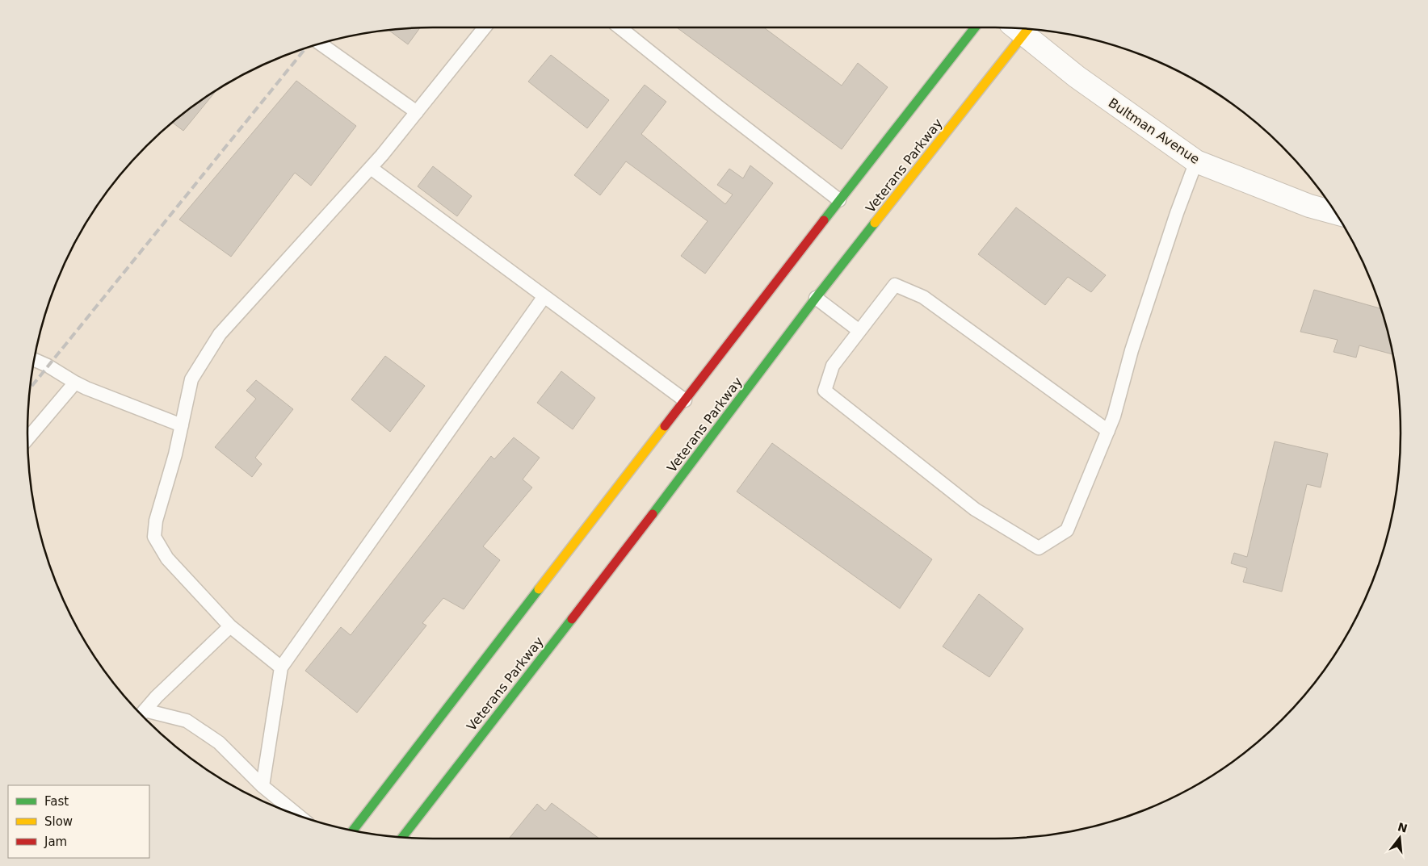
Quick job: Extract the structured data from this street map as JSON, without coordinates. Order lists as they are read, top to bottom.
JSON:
{
  "streets": {
    "main road": ["Veterans Parkway"],
    "street": ["Bultman Avenue"]
  },
  "legend": ["Fast", "Slow", "Jam"],
  "north": "top"
}
